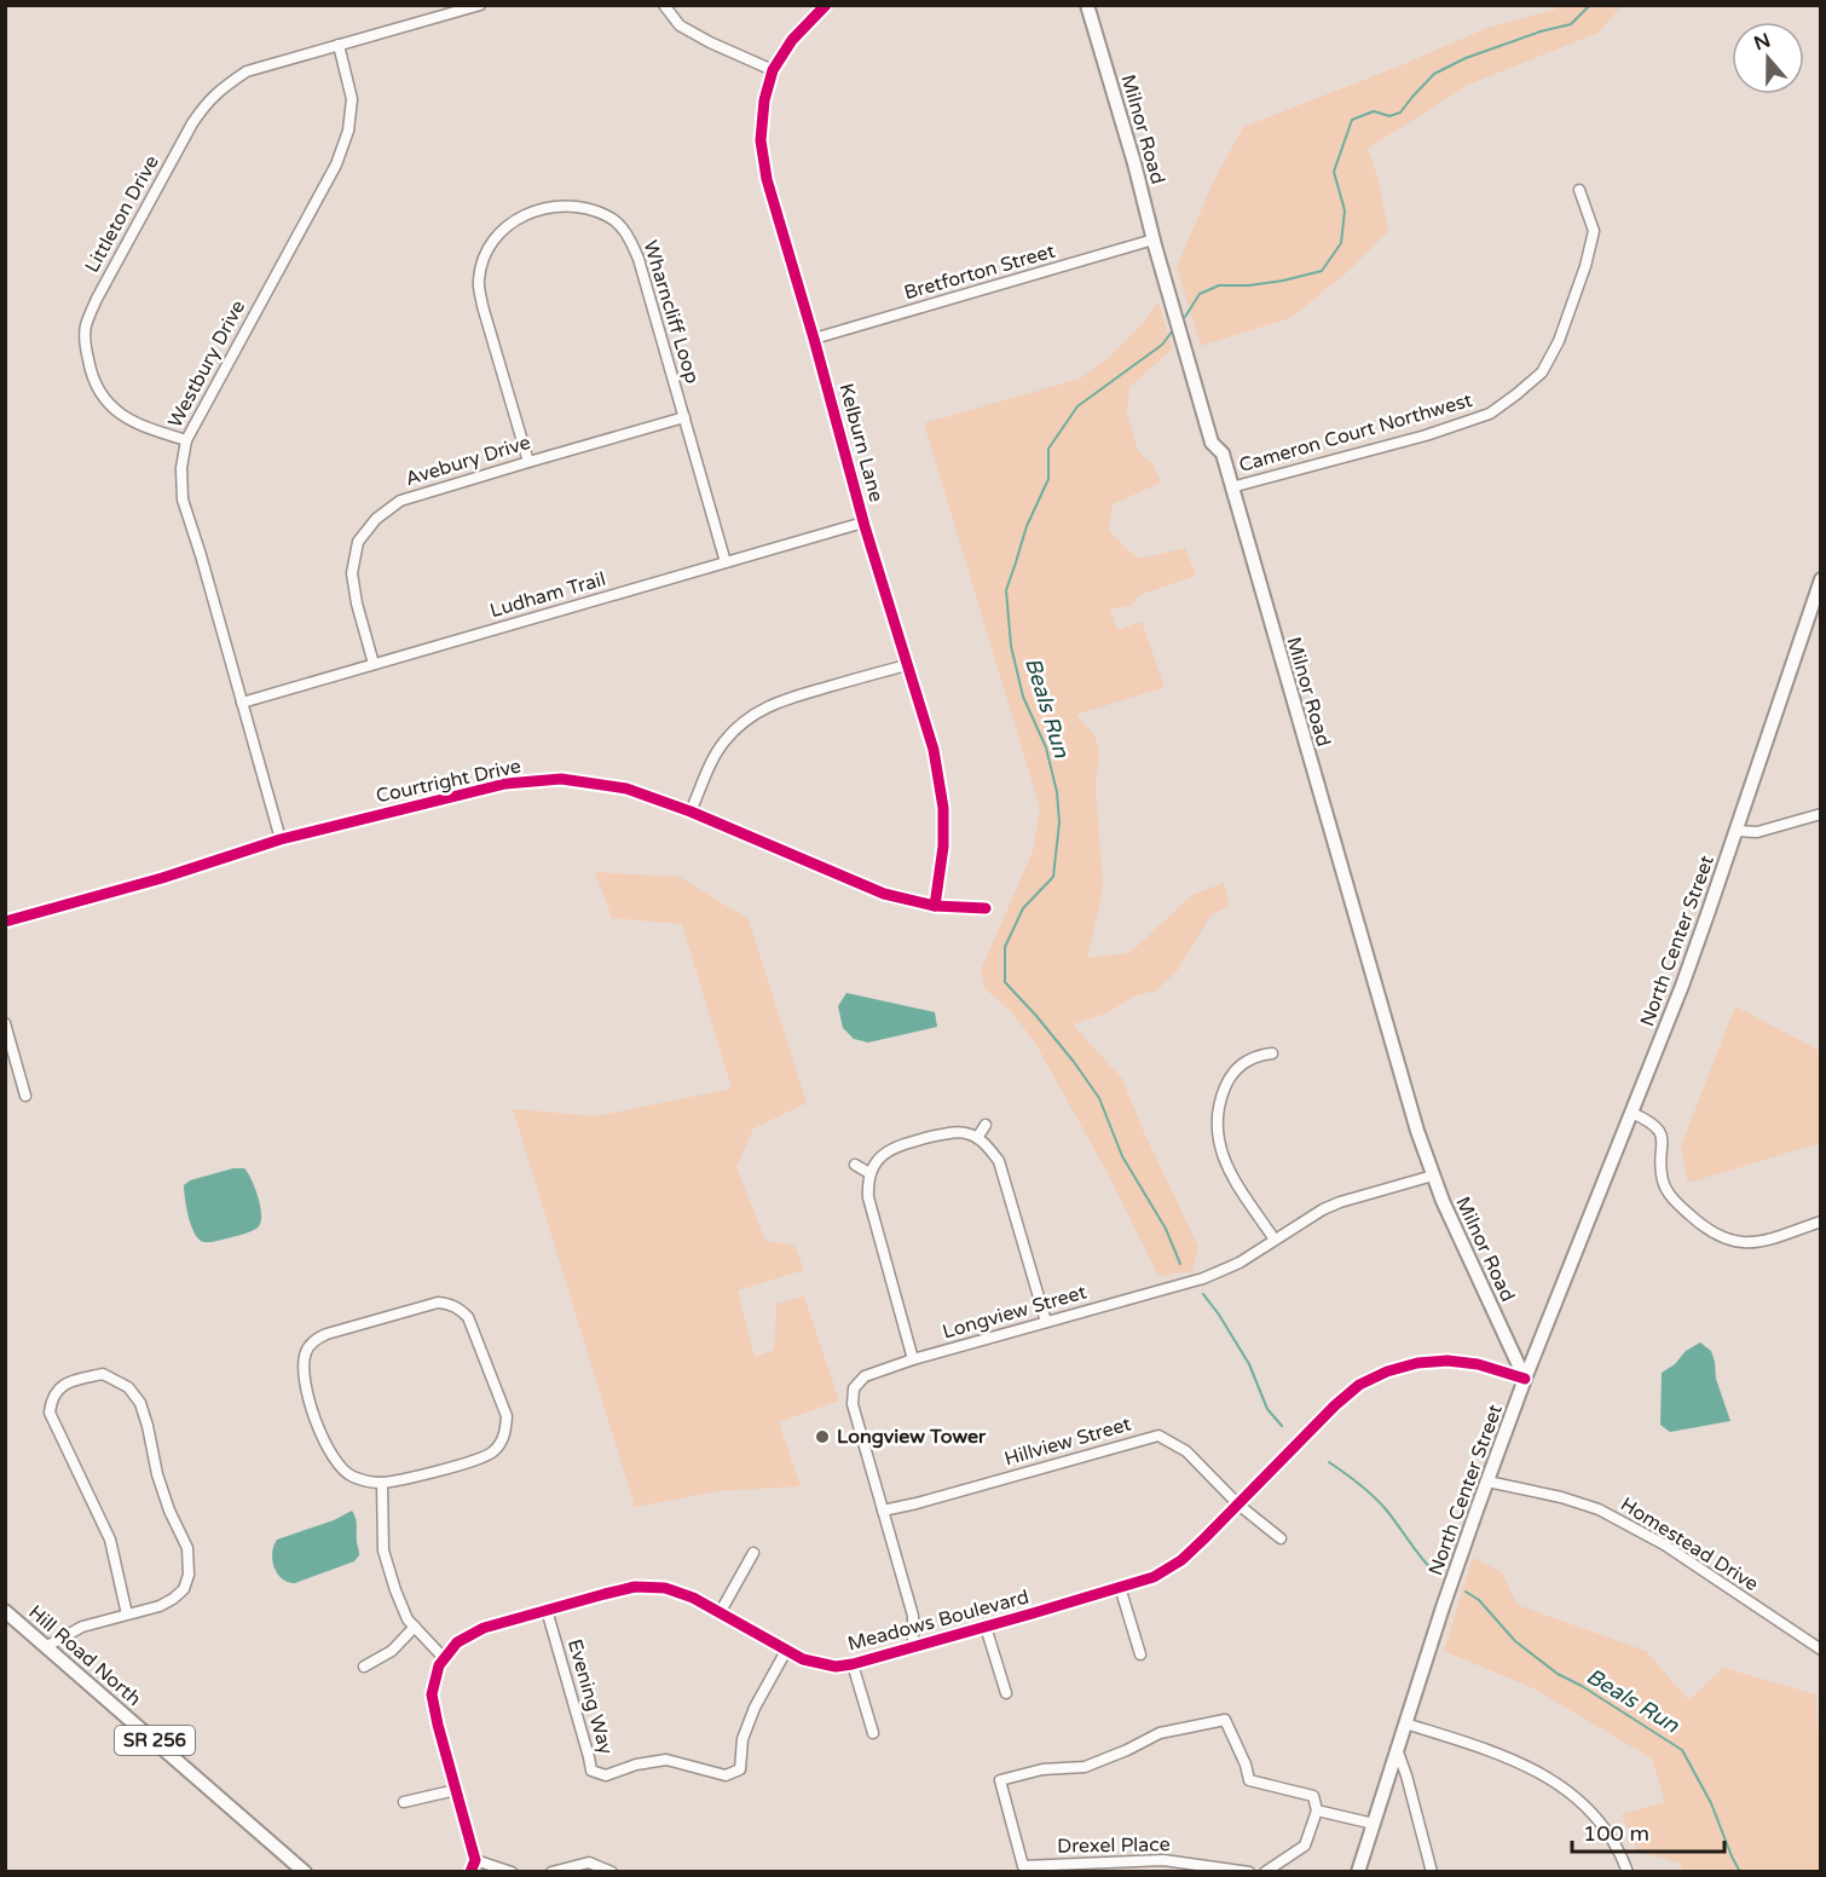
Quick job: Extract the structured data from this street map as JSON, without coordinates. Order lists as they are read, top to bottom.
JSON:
{
  "streets": {
    "main road": [
      "Milnor Road",
      "North Center Street",
      "Hill Road North",
      "SR 256"
    ],
    "street": [
      "Littleton Drive",
      "Bretforton Street",
      "Wharncliff Loop",
      "Westbury Drive",
      "Cameron Court Northwest",
      "Kelburn Lane",
      "Avebury Drive",
      "Ludham Trail",
      "Courtright Drive",
      "Longview Street",
      "Hillview Street",
      "Homestead Drive",
      "Meadows Boulevard",
      "Evening Way",
      "Drexel Place"
    ]
  },
  "crossings": [
    ["Milnor Road", "Bretforton Street"],
    ["Milnor Road", "Cameron Court Northwest"],
    ["Milnor Road", "North Center Street"],
    ["Milnor Road", "Longview Street"],
    ["Milnor Road", "Meadows Boulevard"],
    ["Littleton Drive", "Westbury Drive"],
    ["Bretforton Street", "Kelburn Lane"],
    ["Wharncliff Loop", "Avebury Drive"],
    ["Wharncliff Loop", "Ludham Trail"],
    ["Westbury Drive", "Ludham Trail"],
    ["Westbury Drive", "Courtright Drive"],
    ["Kelburn Lane", "Ludham Trail"],
    ["Kelburn Lane", "Courtright Drive"],
    ["Avebury Drive", "Ludham Trail"],
    ["North Center Street", "Homestead Drive"],
    ["North Center Street", "Meadows Boulevard"],
    ["Longview Street", "Hillview Street"],
    ["Longview Street", "Meadows Boulevard"],
    ["Hillview Street", "Meadows Boulevard"],
    ["Meadows Boulevard", "Evening Way"]
  ],
  "water": ["Beals Run"],
  "places": ["Longview Tower"],
  "scale_bar": "100 m",
  "north": "top"
}
